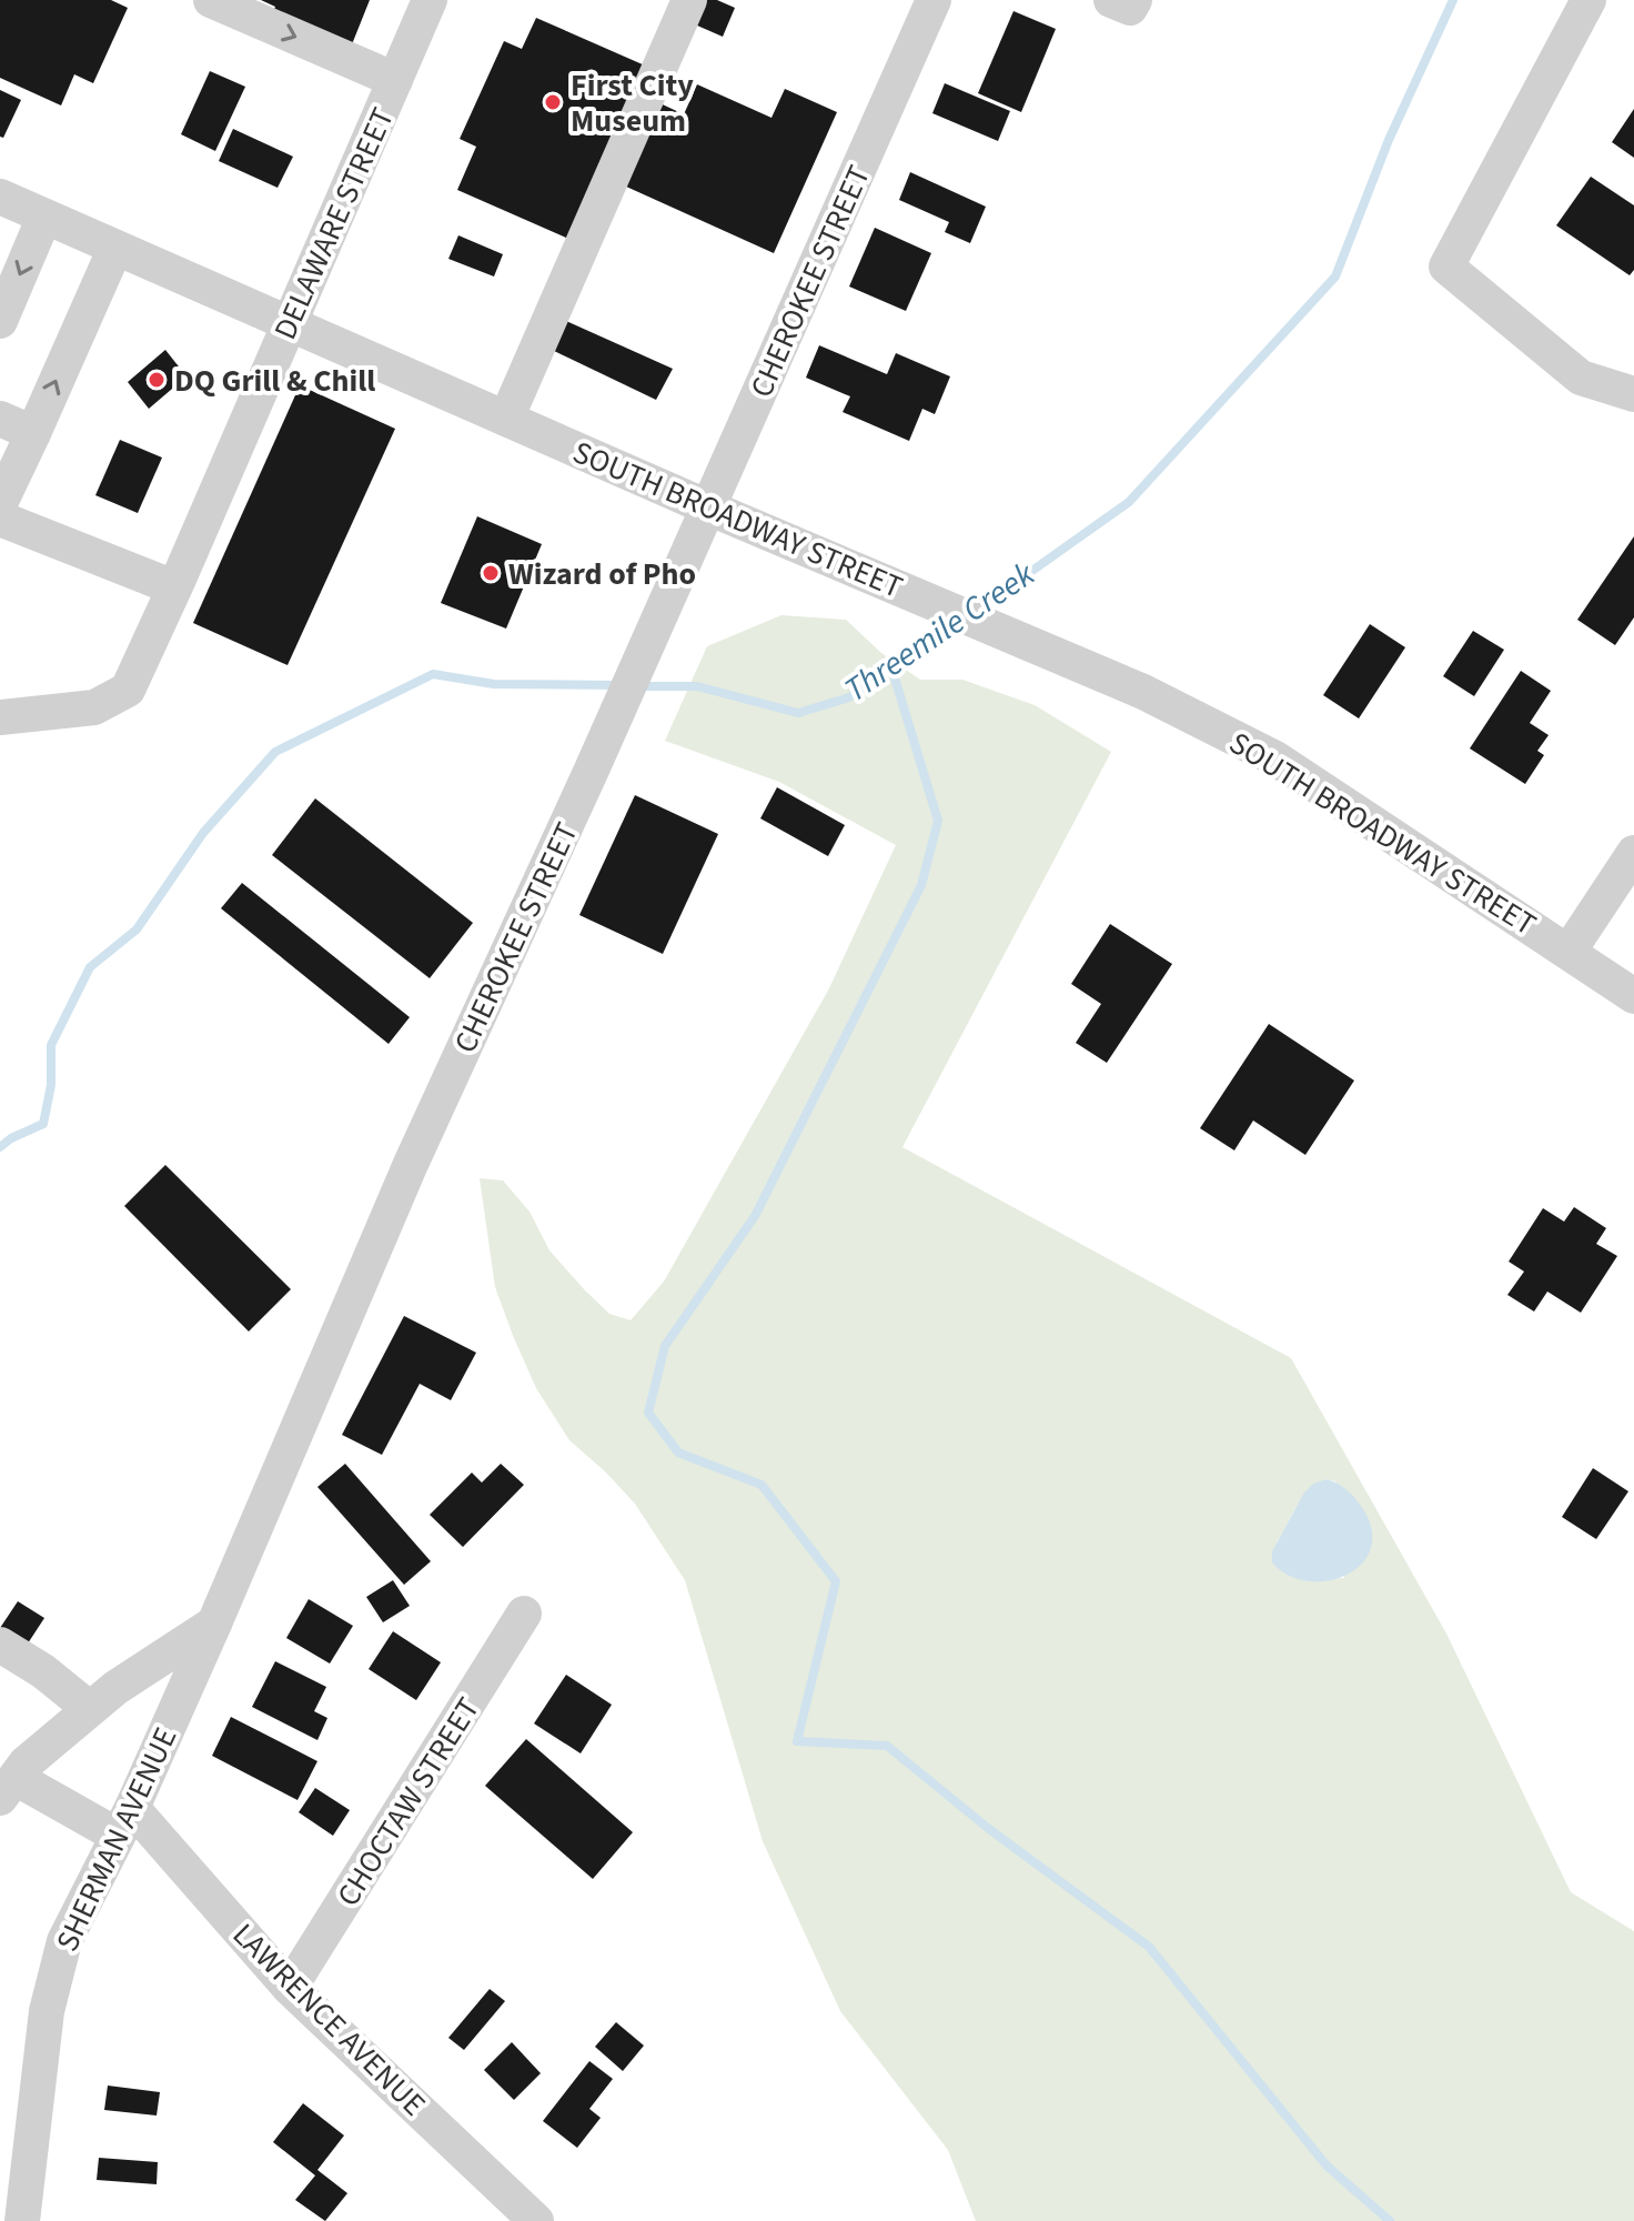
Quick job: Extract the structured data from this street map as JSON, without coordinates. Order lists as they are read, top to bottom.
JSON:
{
  "streets": {
    "street": [
      "DELAWARE STREET",
      "CHEROKEE STREET",
      "SOUTH BROADWAY STREET",
      "CHOCTAW STREET",
      "SHERMAN AVENUE",
      "LAWRENCE AVENUE"
    ]
  },
  "crossings": [
    ["DELAWARE STREET", "SOUTH BROADWAY STREET"],
    ["CHEROKEE STREET", "SOUTH BROADWAY STREET"],
    ["CHEROKEE STREET", "SHERMAN AVENUE"],
    ["CHOCTAW STREET", "LAWRENCE AVENUE"],
    ["SHERMAN AVENUE", "LAWRENCE AVENUE"]
  ],
  "water": ["Threemile Creek"],
  "places": ["First City Museum", "DQ Grill & Chill", "Wizard of Pho"]
}
